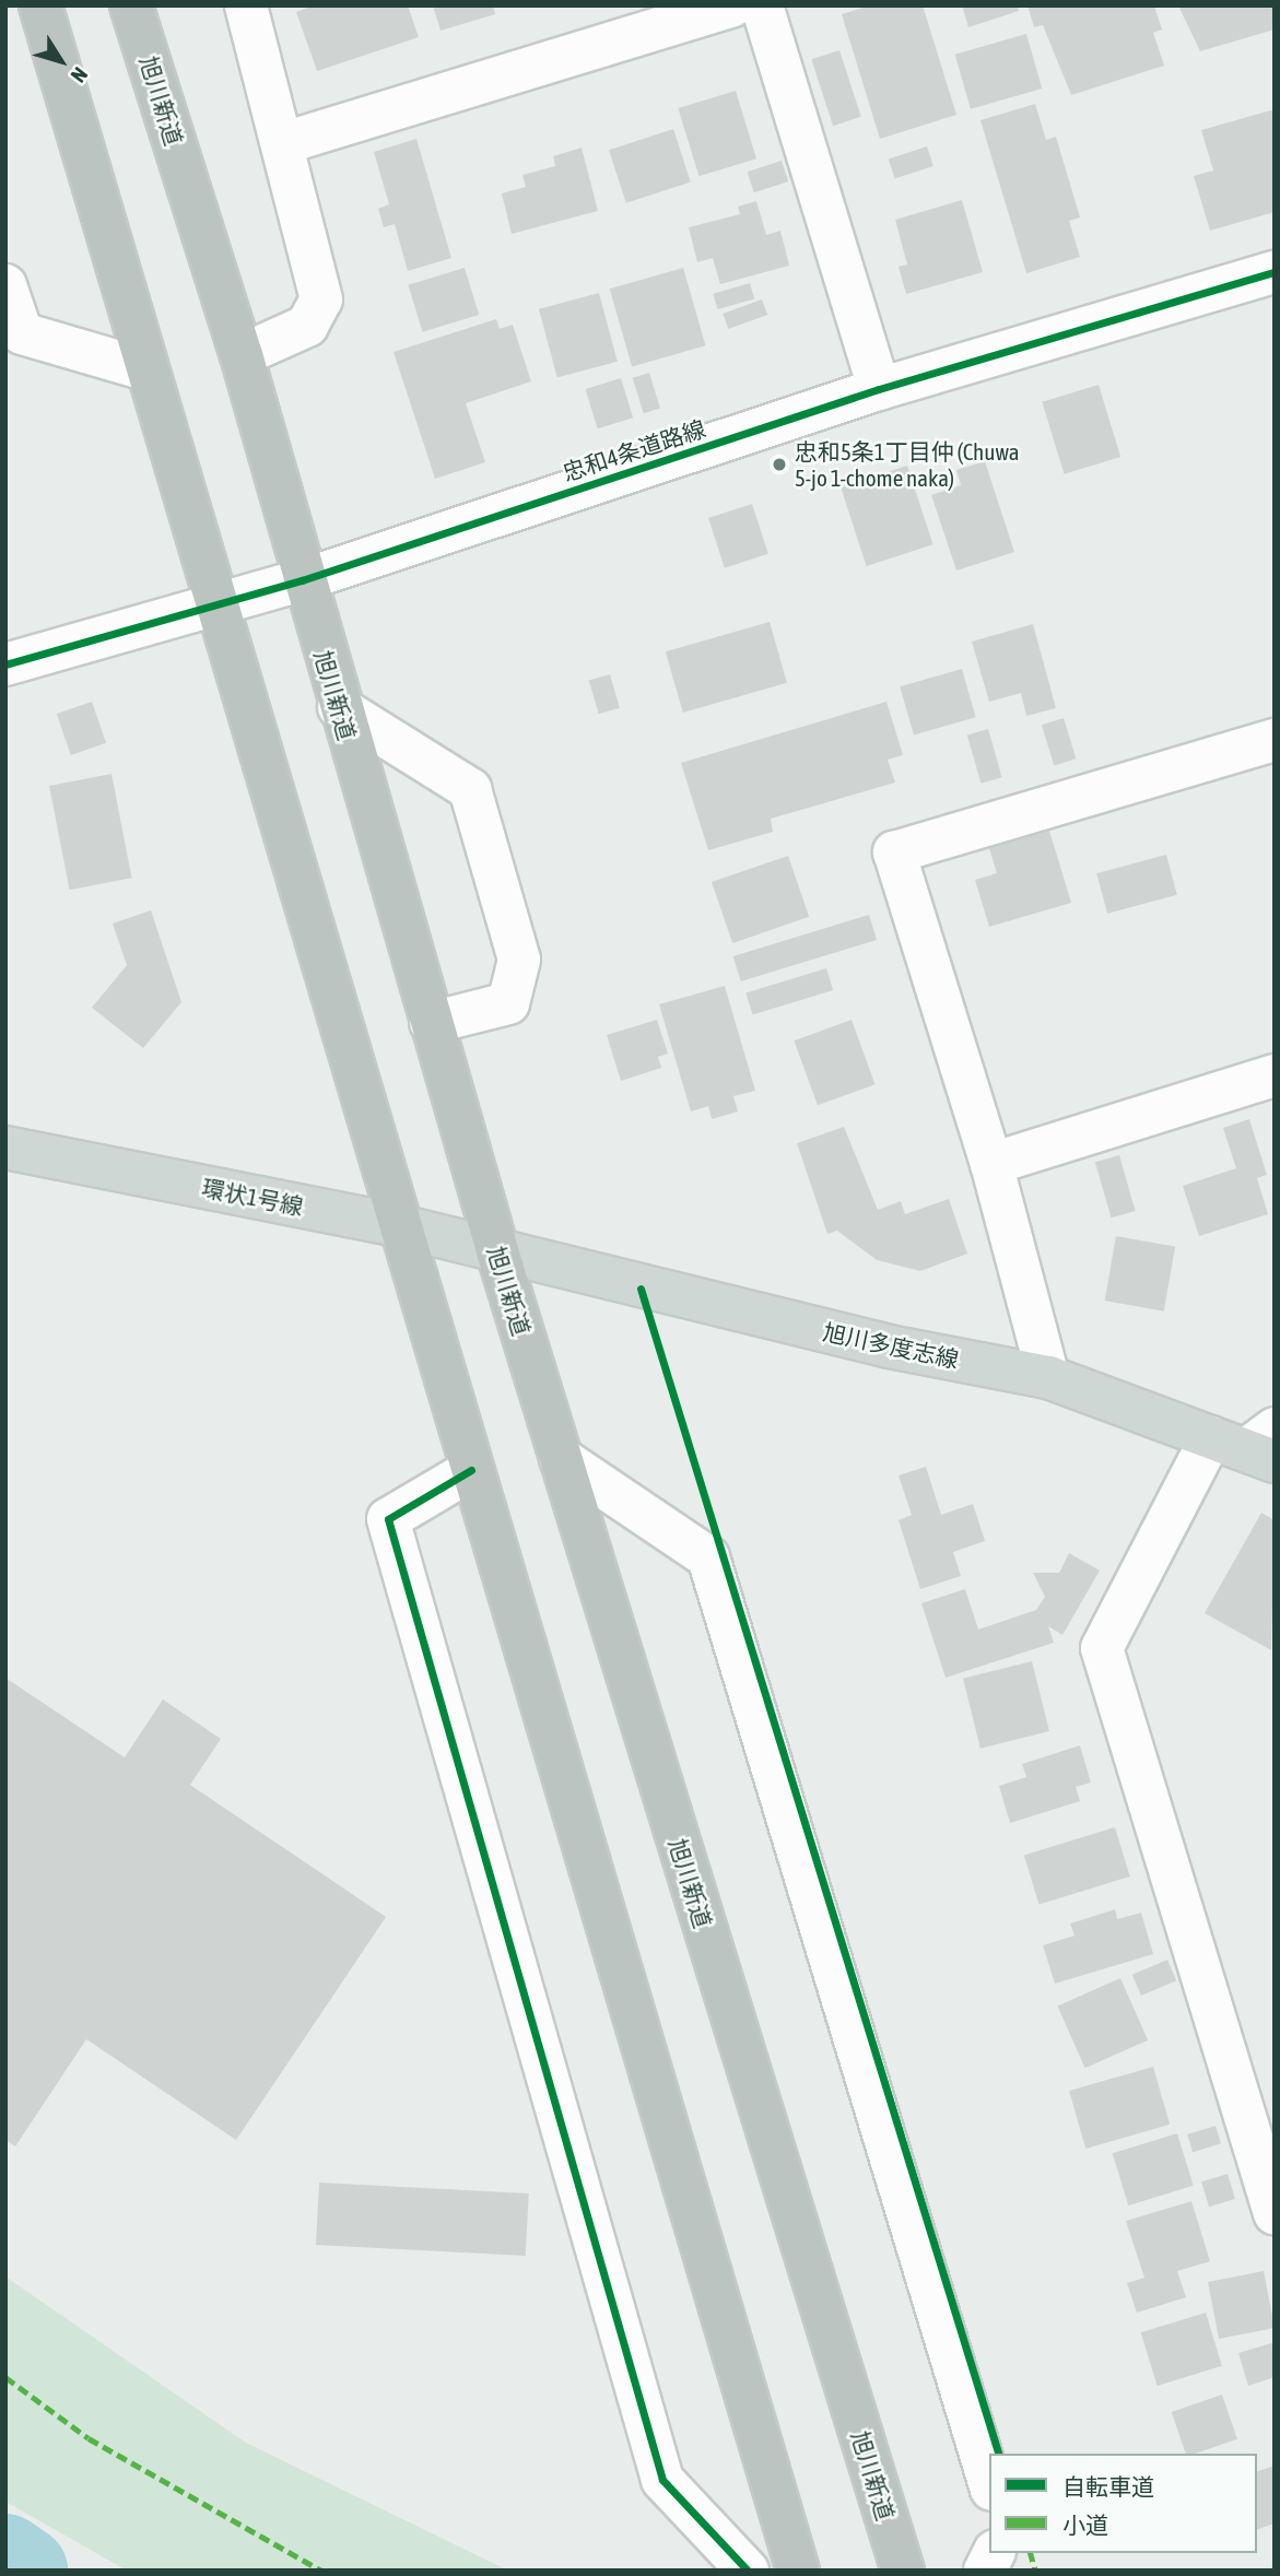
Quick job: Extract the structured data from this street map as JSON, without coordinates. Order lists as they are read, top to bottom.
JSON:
{
  "streets": {
    "highway": ["旭川新道"],
    "main road": ["環状1号線", "旭川多度志線"],
    "street": ["忠和4条道路線"]
  },
  "crossings": [
    ["旭川新道", "忠和4条道路線"],
    ["旭川新道", "環状1号線"],
    ["旭川新道", "旭川多度志線"],
    ["環状1号線", "旭川多度志線"]
  ],
  "places": ["忠和5条1丁目仲 (Chuwa 5-jo 1-chome naka)"],
  "legend": ["自転車道", "小道"],
  "north": "bottom right"
}
